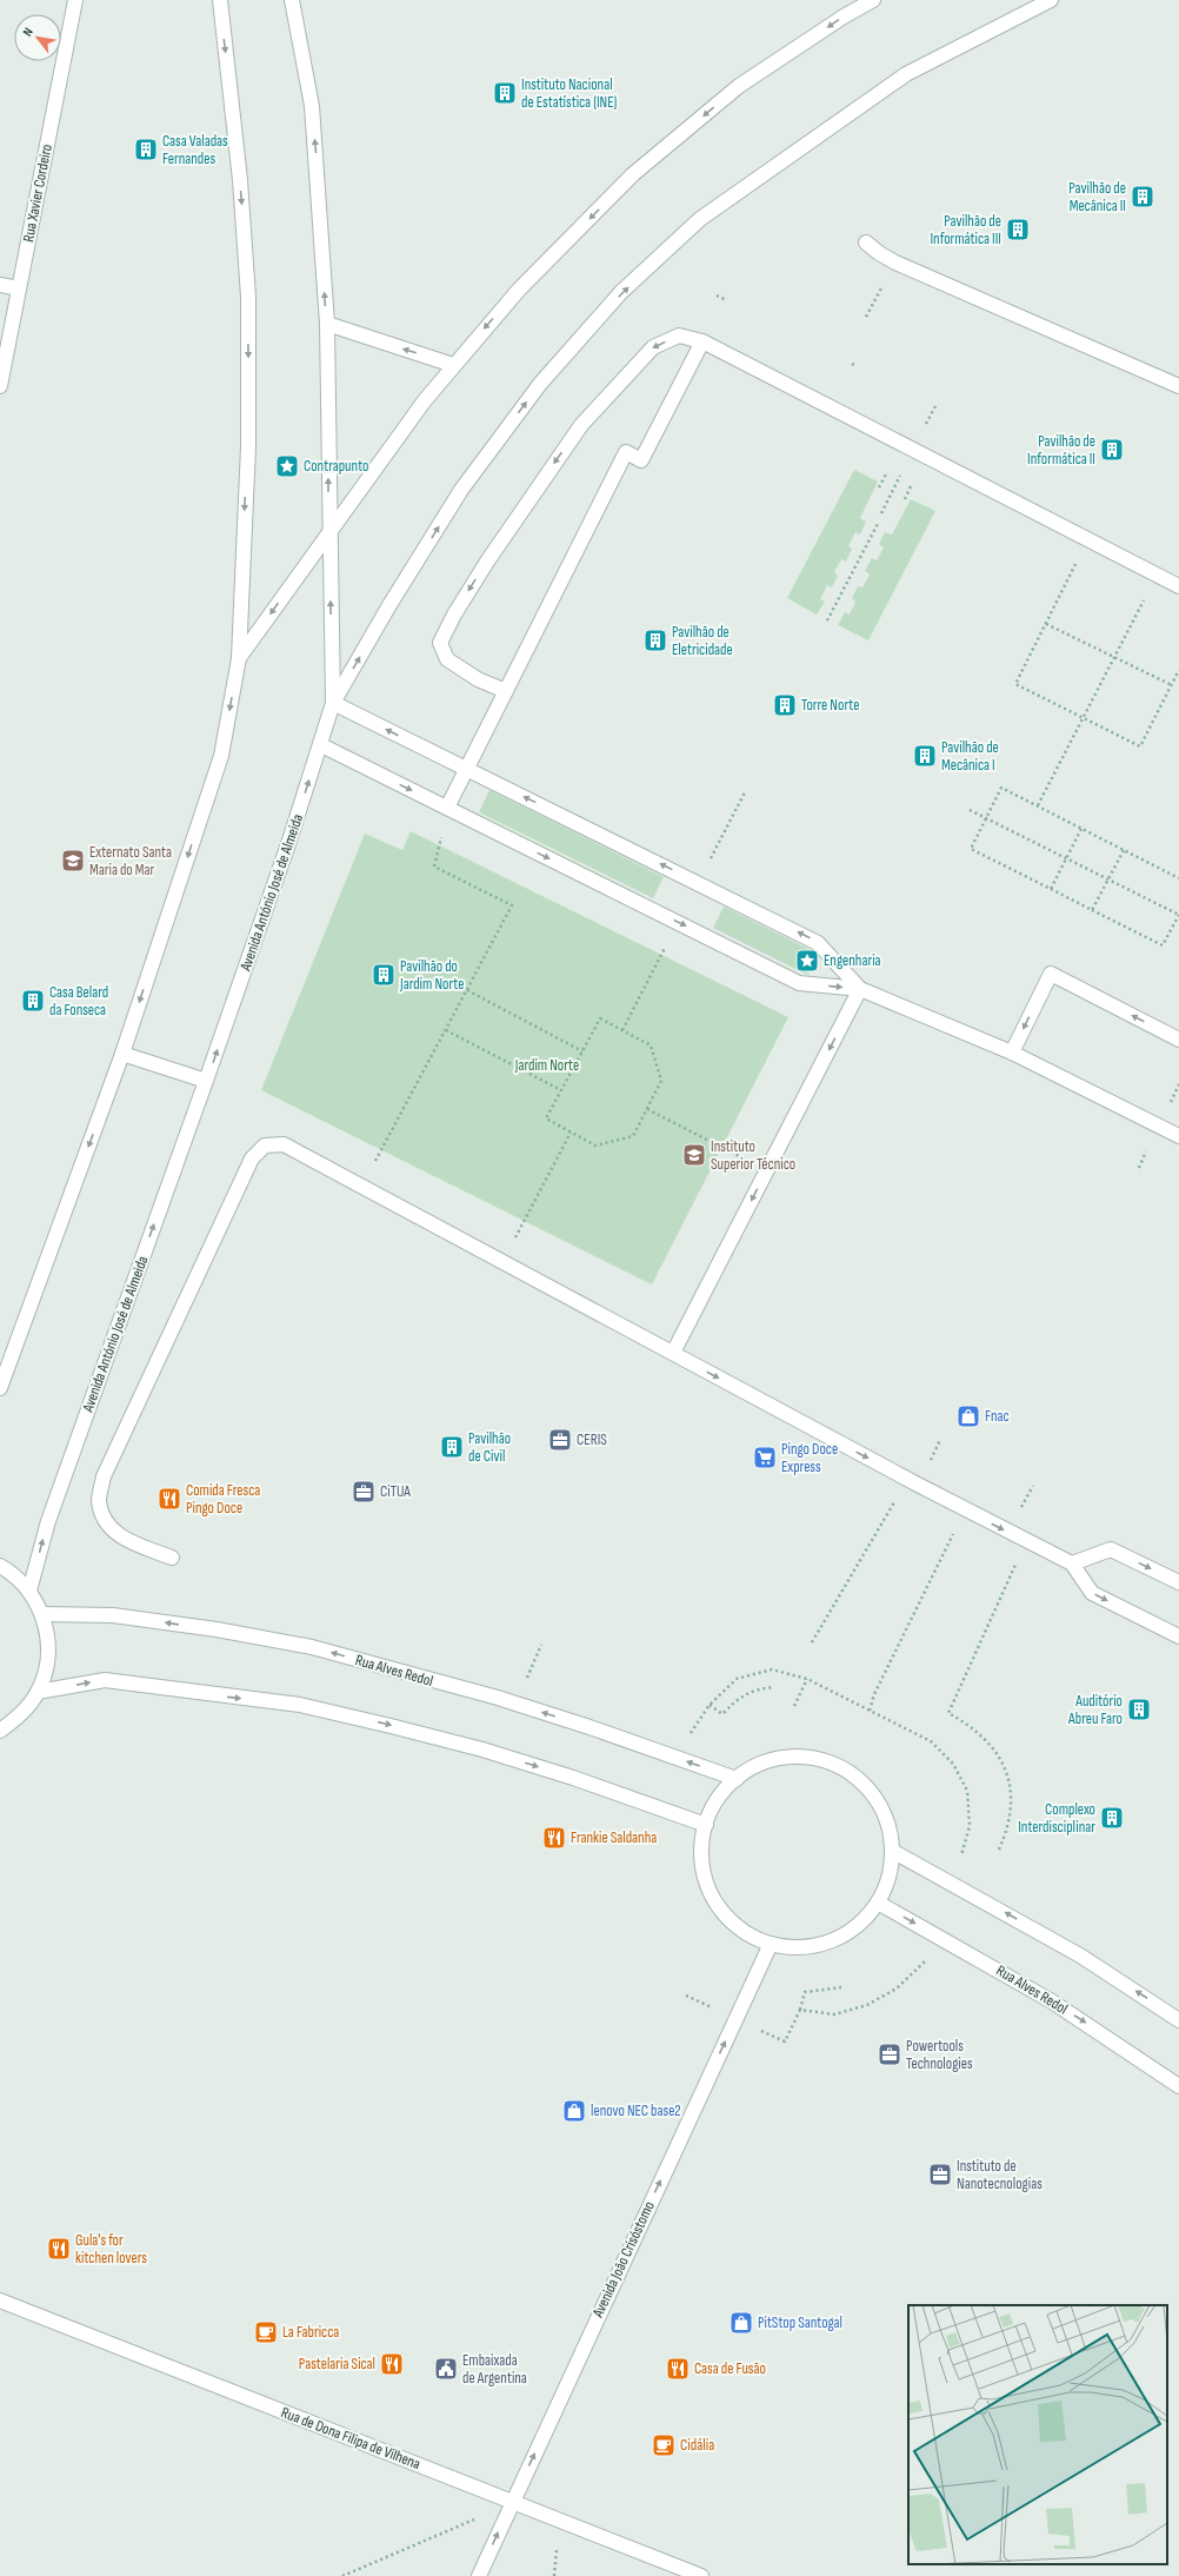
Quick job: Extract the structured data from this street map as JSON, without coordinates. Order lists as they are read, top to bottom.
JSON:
{
  "streets": {
    "street": [
      "Rua Xavier Cordeiro",
      "Avenida António José de Almeida",
      "Rua Alves Redol",
      "Avenida João Crisóstomo",
      "Rua de Dona Filipa de Vilhena"
    ]
  },
  "crossings": [
    ["Avenida João Crisóstomo", "Rua de Dona Filipa de Vilhena"]
  ],
  "one_way": ["Avenida João Crisóstomo"],
  "parks": ["Jardim Norte"],
  "places": {
    "building": [
      "Instituto Nacional de Estatística (INE)",
      "Casa Valadas Fernandes",
      "Pavilhão de Mecânica II",
      "Pavilhão de Informática III",
      "Pavilhão de Informática II",
      "Pavilhão de Eletricidade",
      "Torre Norte",
      "Pavilhão de Mecânica I",
      "Pavilhão do Jardim Norte",
      "Casa Belard da Fonseca",
      "Pavilhão de Civil",
      "Auditório Abreu Faro",
      "Complexo Interdisciplinar"
    ],
    "place": ["Contrapunto", "Engenharia"],
    "school or university": ["Externato Santa Maria do Mar", "Instituto Superior Técnico"],
    "shop": ["Fnac", "lenovo NEC base2", "PitStop Santogal"],
    "office": [
      "CERIS",
      "CiTUA",
      "Powertools Technologies",
      "Instituto de Nanotecnologias"
    ],
    "supermarket": ["Pingo Doce Express"],
    "restaurant": [
      "Comida Fresca Pingo Doce",
      "Frankie Saldanha",
      "Gula's for kitchen lovers",
      "Pastelaria Sical",
      "Casa de Fusão"
    ],
    "cafe": ["La Fabricca", "Cidália"],
    "public building": ["Embaixada de Argentina"]
  },
  "north": "top left"
}
